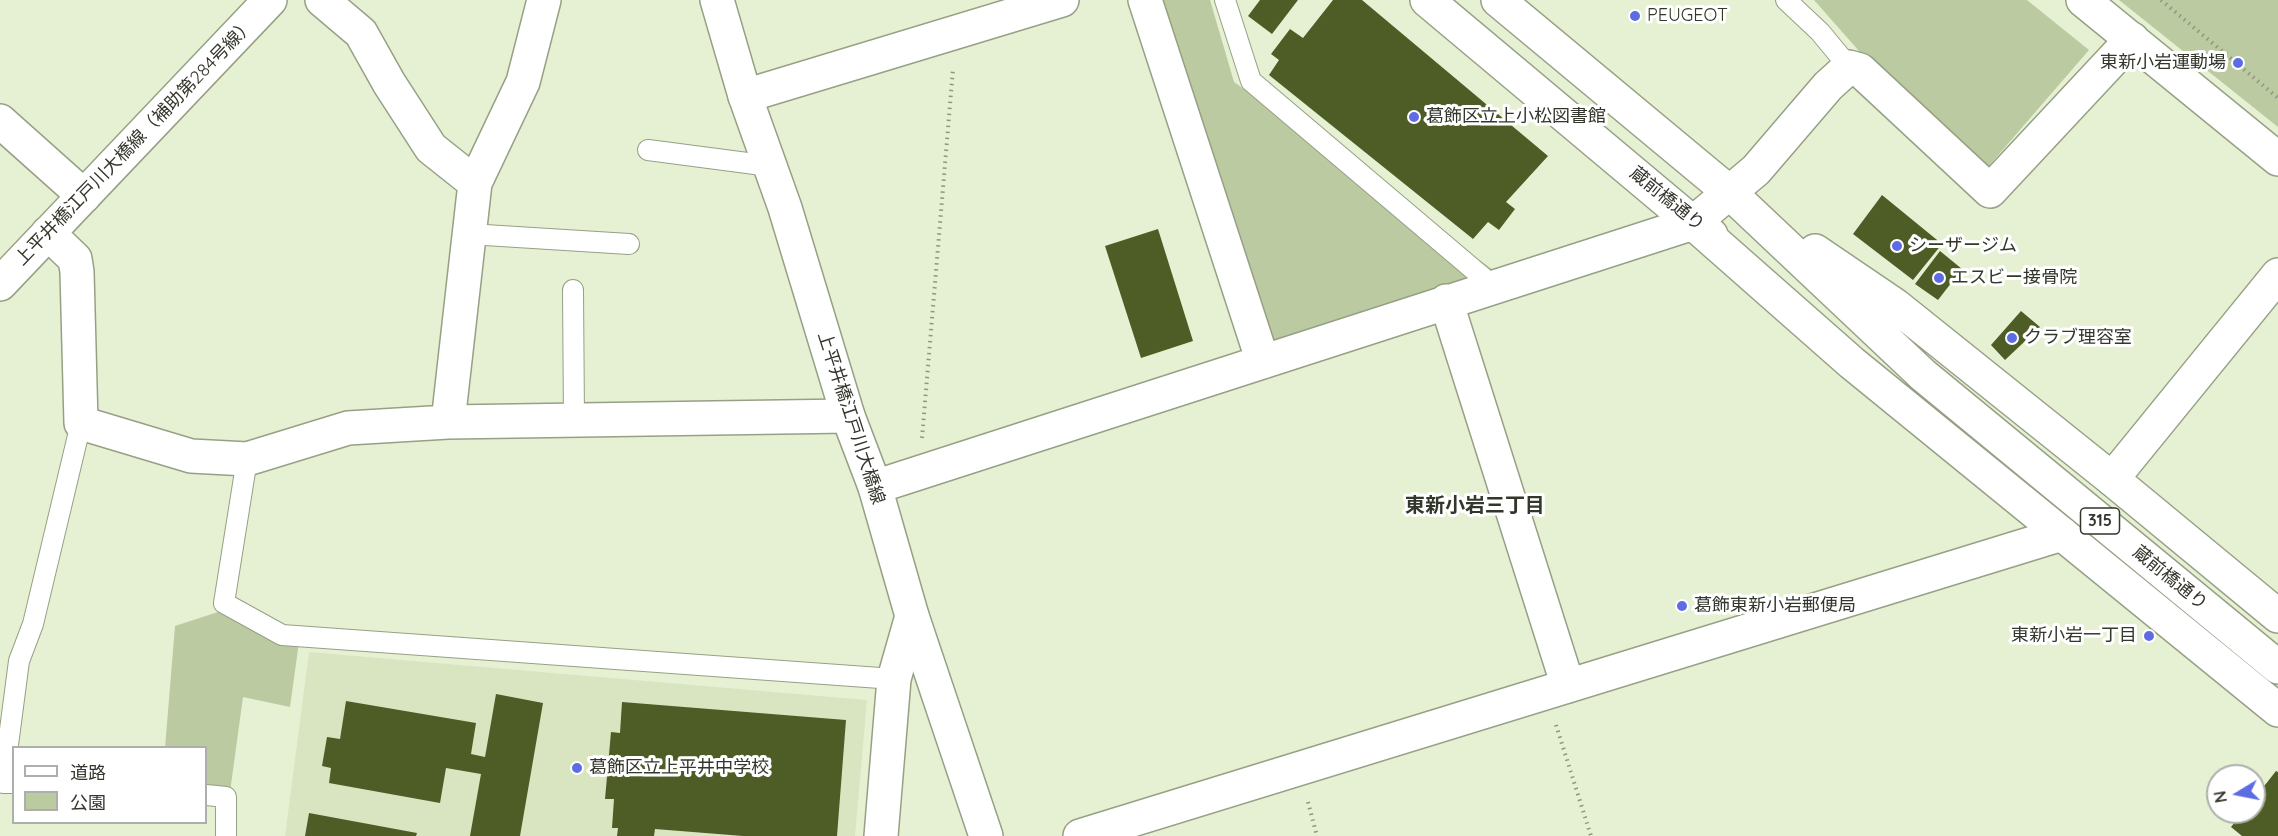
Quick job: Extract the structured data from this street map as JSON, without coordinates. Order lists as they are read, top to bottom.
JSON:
{
  "streets": {
    "street": [
      "上平井橋江戸川大橋線（補助第284号線）",
      "蔵前橋通り",
      "上平井橋江戸川大橋線",
      "315"
    ]
  },
  "districts": ["東新小岩三丁目"],
  "places": [
    "PEUGEOT",
    "東新小岩運動場",
    "葛飾区立上小松図書館",
    "シーザージム",
    "エスビー接骨院",
    "クラブ理容室",
    "葛飾東新小岩郵便局",
    "東新小岩一丁目",
    "葛飾区立上平井中学校"
  ],
  "legend": ["道路", "公園"],
  "north": "left"
}
